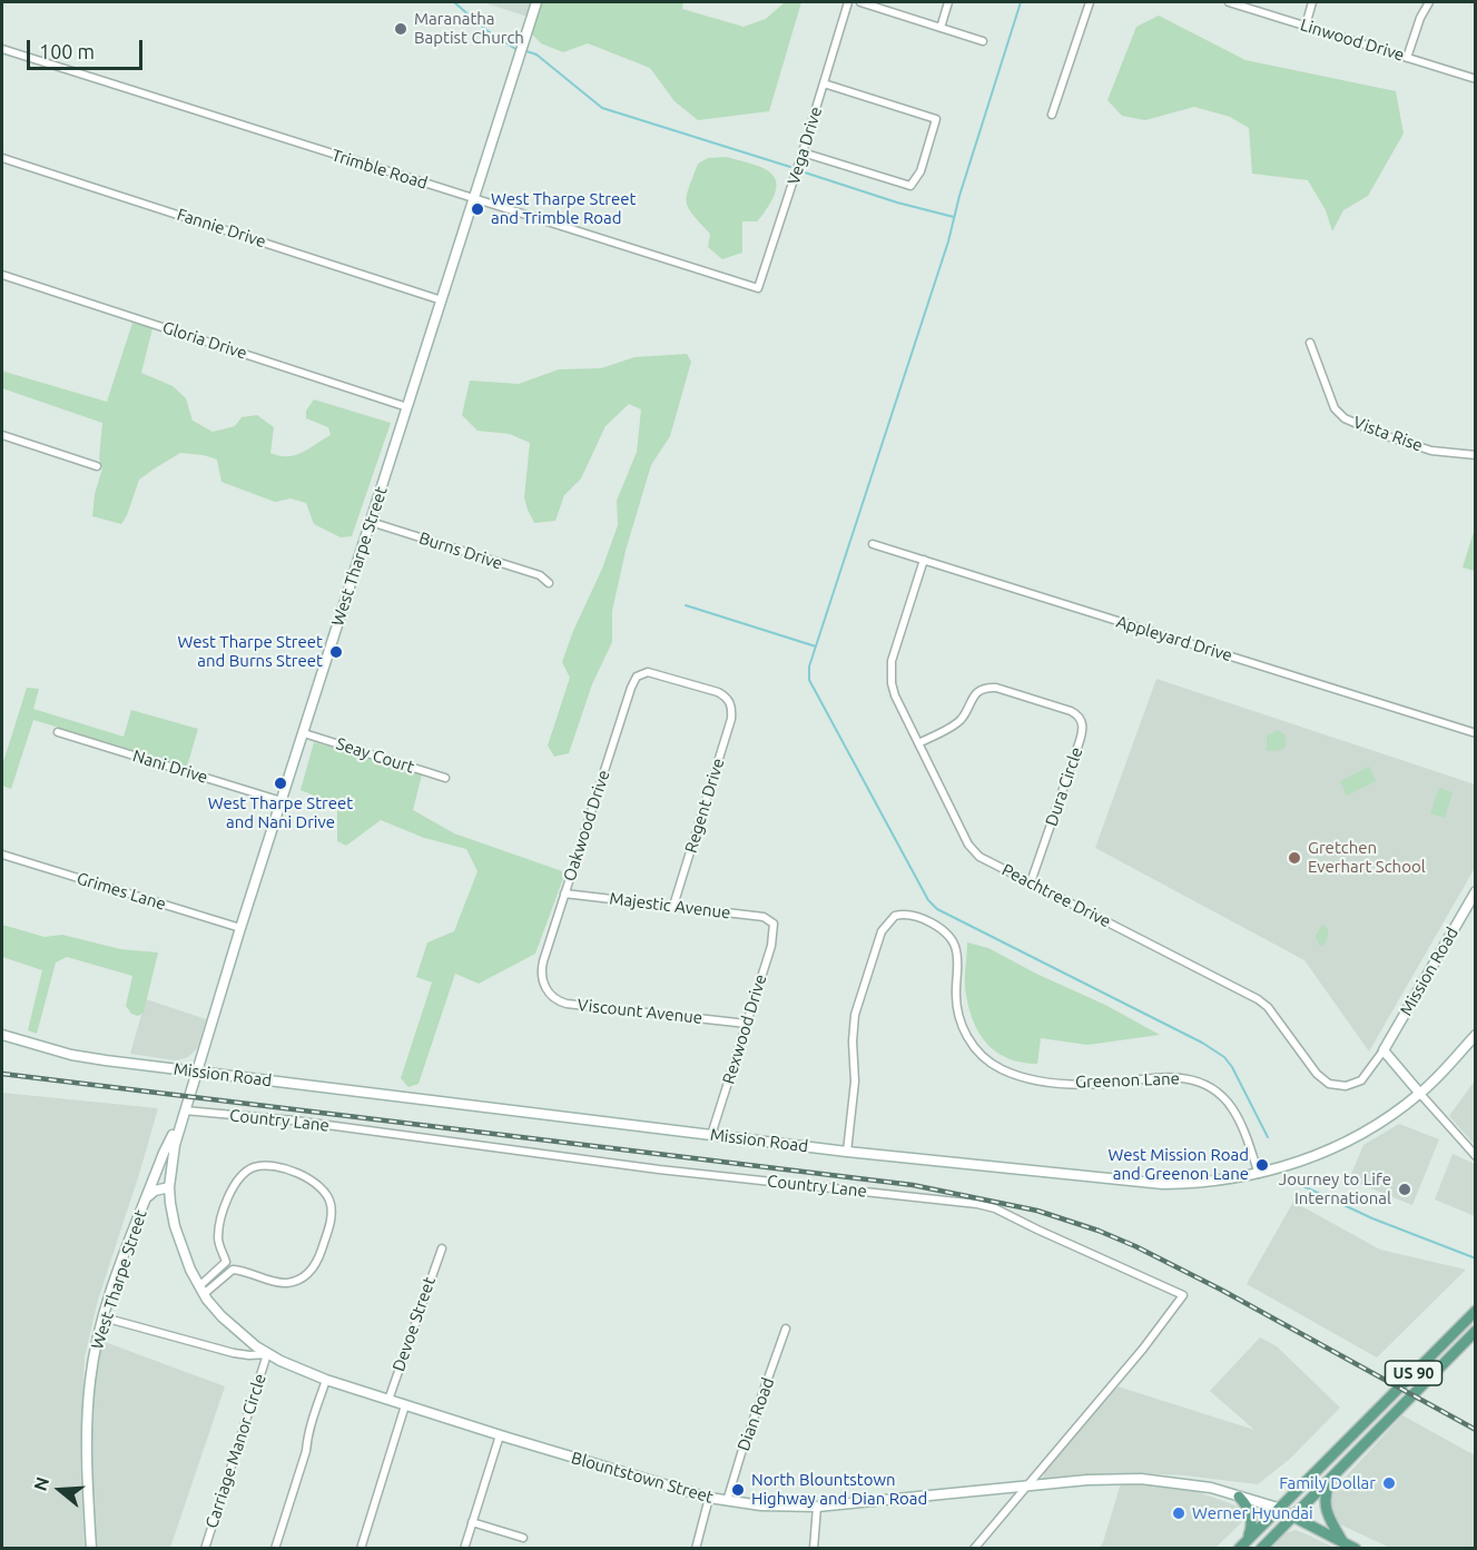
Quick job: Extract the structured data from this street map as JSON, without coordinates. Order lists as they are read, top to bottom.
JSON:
{
  "streets": {
    "main road": [
      "West Tharpe Street",
      "Mission Road",
      "US 90",
      "Blountstown Street"
    ],
    "street": [
      "Linwood Drive",
      "Vega Drive",
      "Trimble Road",
      "Fannie Drive",
      "Gloria Drive",
      "Vista Rise",
      "Burns Drive",
      "Appleyard Drive",
      "Seay Court",
      "Nani Drive",
      "Dura Circle",
      "Regent Drive",
      "Oakwood Drive",
      "Grimes Lane",
      "Peachtree Drive",
      "Majestic Avenue",
      "Viscount Avenue",
      "Rexwood Drive",
      "Greenon Lane",
      "Country Lane",
      "Devoe Street",
      "Dian Road",
      "Carriage Manor Circle"
    ]
  },
  "crossings": [
    ["Vega Drive", "Trimble Road"],
    ["Trimble Road", "West Tharpe Street"],
    ["Fannie Drive", "West Tharpe Street"],
    ["Gloria Drive", "West Tharpe Street"],
    ["Burns Drive", "West Tharpe Street"],
    ["West Tharpe Street", "Seay Court"],
    ["West Tharpe Street", "Nani Drive"],
    ["West Tharpe Street", "Grimes Lane"],
    ["West Tharpe Street", "Mission Road"],
    ["West Tharpe Street", "Country Lane"],
    ["West Tharpe Street", "Blountstown Street"],
    ["Appleyard Drive", "Peachtree Drive"],
    ["Dura Circle", "Peachtree Drive"],
    ["Regent Drive", "Oakwood Drive"],
    ["Regent Drive", "Majestic Avenue"],
    ["Oakwood Drive", "Majestic Avenue"],
    ["Oakwood Drive", "Viscount Avenue"],
    ["Peachtree Drive", "Mission Road"],
    ["Majestic Avenue", "Rexwood Drive"],
    ["Mission Road", "Rexwood Drive"],
    ["Mission Road", "Greenon Lane"],
    ["Viscount Avenue", "Rexwood Drive"],
    ["Country Lane", "Blountstown Street"],
    ["Devoe Street", "Blountstown Street"],
    ["US 90", "Blountstown Street"],
    ["Dian Road", "Blountstown Street"],
    ["Carriage Manor Circle", "Blountstown Street"]
  ],
  "places": [
    "Maranatha Baptist Church",
    "West Tharpe Street and Trimble Road",
    "West Tharpe Street and Burns Street",
    "West Tharpe Street and Nani Drive",
    "Gretchen Everhart School",
    "West Mission Road and Greenon Lane",
    "Journey to Life International",
    "Family Dollar",
    "North Blountstown Highway and Dian Road",
    "Werner Hyundai"
  ],
  "scale_bar": "100 m",
  "north": "left"
}
